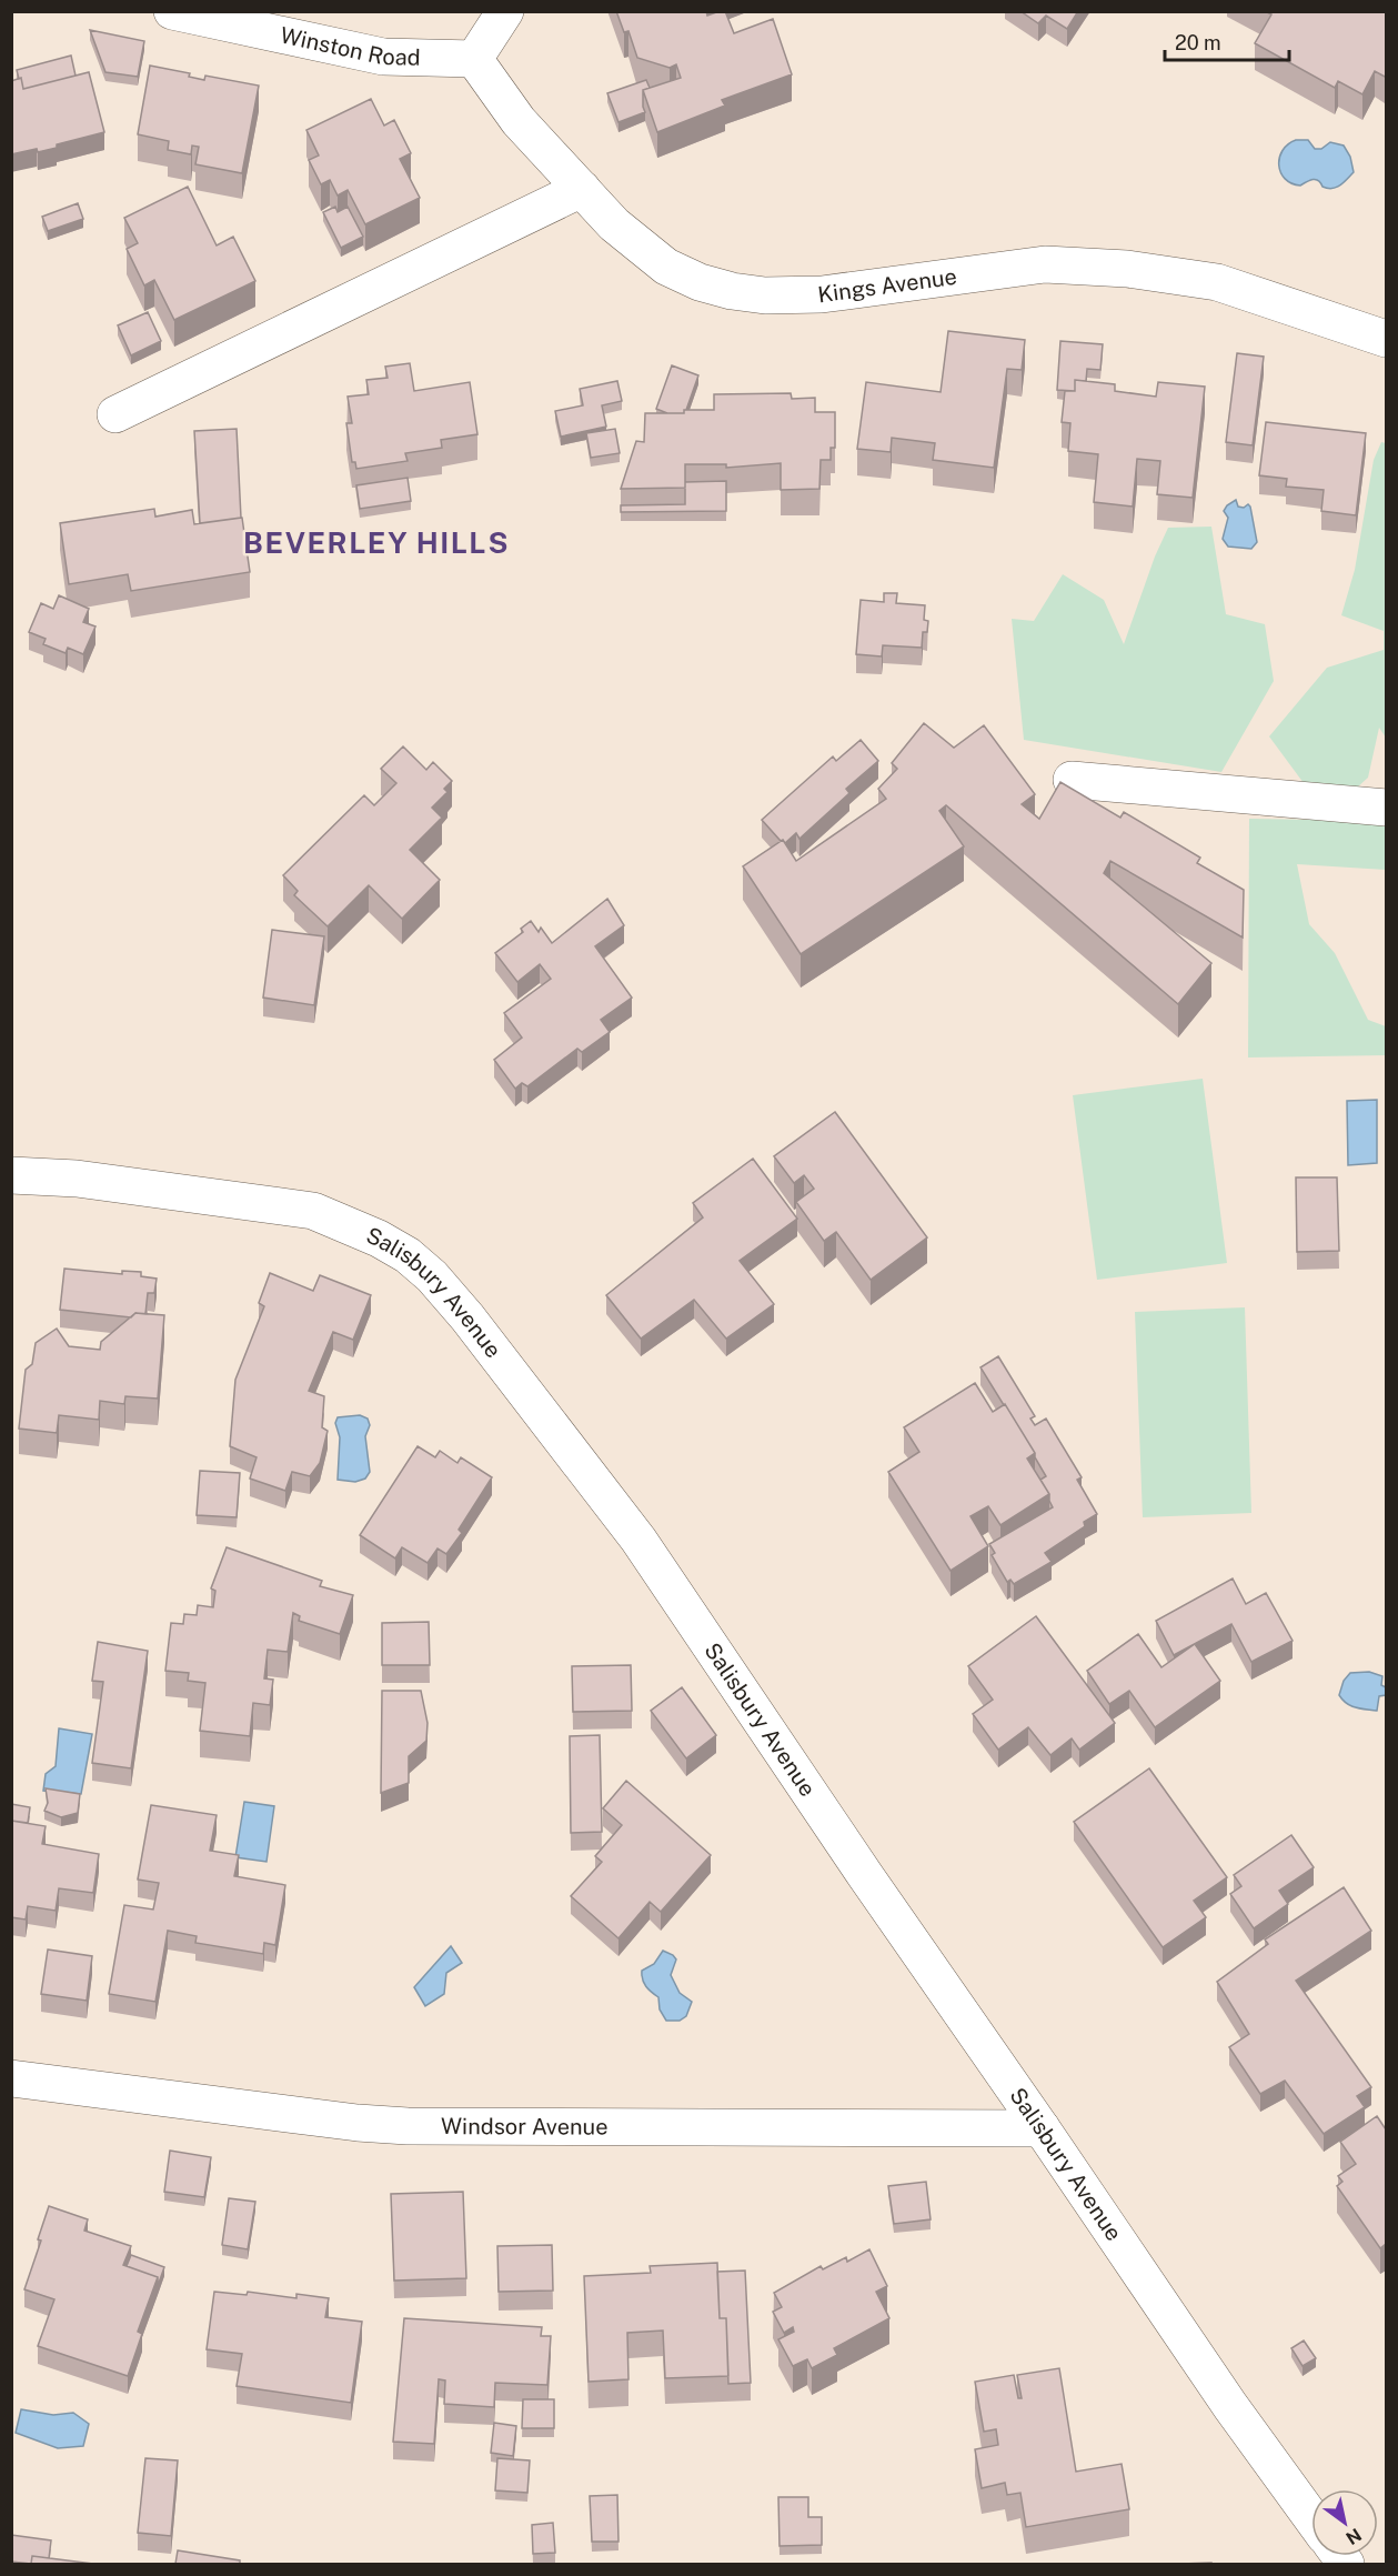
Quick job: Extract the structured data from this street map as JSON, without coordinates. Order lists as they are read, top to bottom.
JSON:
{
  "streets": {
    "street": [
      "Winston Road",
      "Kings Avenue",
      "Salisbury Avenue",
      "Windsor Avenue"
    ]
  },
  "crossings": [
    ["Winston Road", "Kings Avenue"],
    ["Salisbury Avenue", "Windsor Avenue"]
  ],
  "districts": ["BEVERLEY HILLS"],
  "scale_bar": "20 m",
  "north": "bottom right"
}
